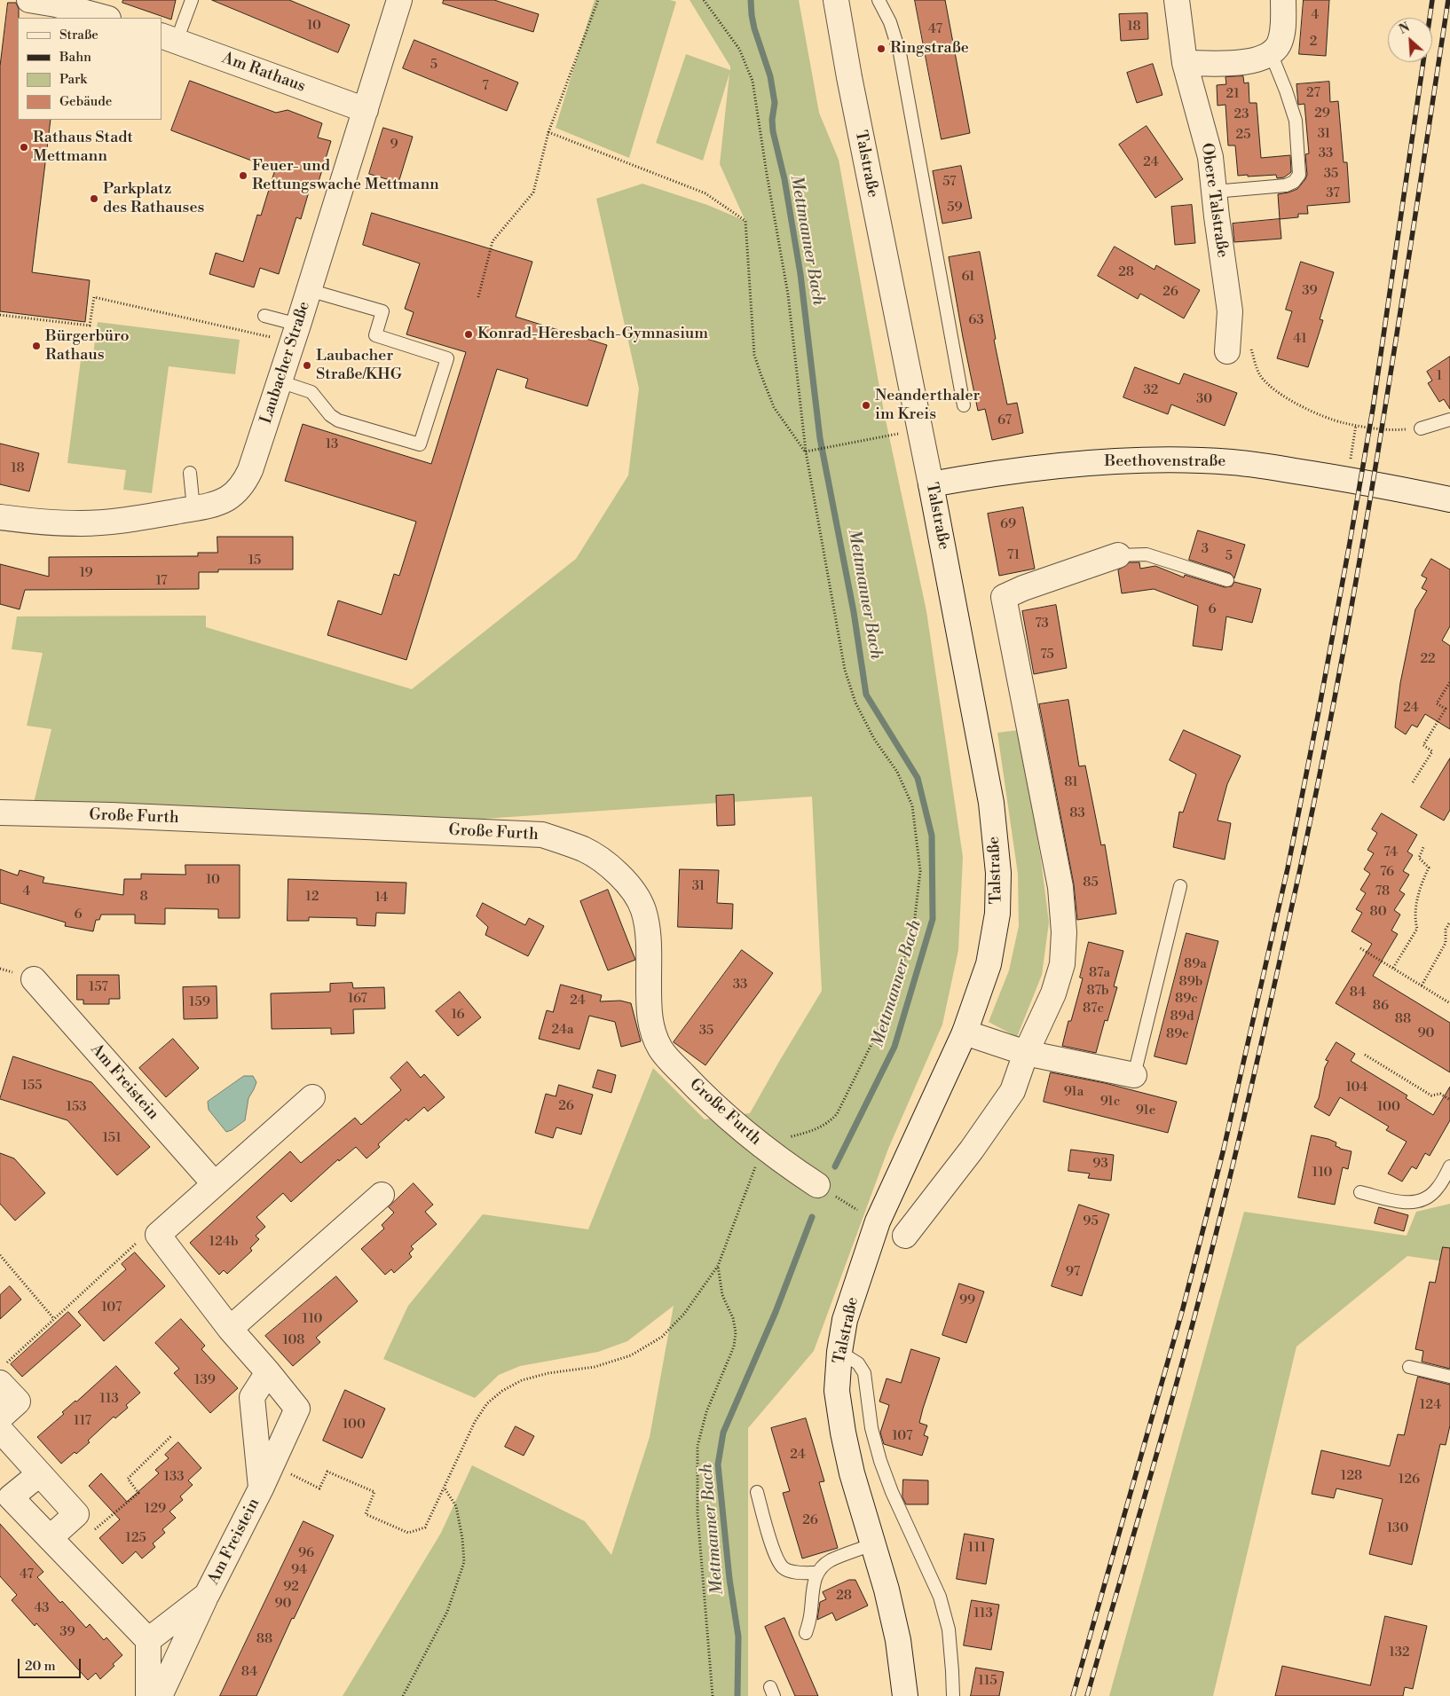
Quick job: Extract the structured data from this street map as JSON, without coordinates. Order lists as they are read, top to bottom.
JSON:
{
  "streets": {
    "street": [
      "Am Rathaus",
      "Talstraße",
      "Obere Talstraße",
      "Laubacher Straße",
      "Beethovenstraße",
      "Große Furth",
      "Am Freistein"
    ]
  },
  "crossings": [
    ["Am Rathaus", "Laubacher Straße"],
    ["Talstraße", "Beethovenstraße"]
  ],
  "water": ["Mettmanner Bach"],
  "places": [
    "Ringstraße",
    "Rathaus Stadt Mettmann",
    "Feuer- und Rettungswache Mettmann",
    "Parkplatz des Rathauses",
    "Konrad-Heresbach-Gymnasium",
    "Bürgerbüro Rathaus",
    "Laubacher Straße/KHG",
    "Neanderthaler im Kreis"
  ],
  "house_numbers": [
    "4",
    "10",
    "18",
    "47",
    "2",
    "5",
    "7",
    "27",
    "21",
    "29",
    "23",
    "31",
    "25",
    "9",
    "33",
    "24",
    "35",
    "57",
    "37",
    "59",
    "28",
    "61",
    "39",
    "26",
    "63",
    "41",
    "1",
    "32",
    "30",
    "67",
    "13",
    "18",
    "69",
    "3",
    "71",
    "5",
    "15",
    "19",
    "17",
    "6",
    "73",
    "75",
    "22",
    "24",
    "81",
    "83",
    "74",
    "76",
    "10",
    "85",
    "31",
    "4",
    "78",
    "8",
    "12",
    "14",
    "80",
    "6",
    "89a",
    "87a",
    "89b",
    "33",
    "157",
    "87b",
    "84",
    "167",
    "89c",
    "24",
    "159",
    "86",
    "87c",
    "16",
    "89d",
    "88",
    "24a",
    "35",
    "90",
    "89e",
    "155",
    "104",
    "91a",
    "91c",
    "26",
    "153",
    "100",
    "91e",
    "151",
    "93",
    "110",
    "95",
    "124b",
    "97",
    "99",
    "107",
    "110",
    "108",
    "139",
    "113",
    "124",
    "117",
    "100",
    "107",
    "24",
    "128",
    "133",
    "126",
    "129",
    "26",
    "130",
    "125",
    "111",
    "96",
    "94",
    "47",
    "92",
    "28",
    "90",
    "43",
    "113",
    "39",
    "88",
    "132",
    "84",
    "115"
  ],
  "legend": [
    "Straße",
    "Bahn",
    "Park",
    "Gebäude"
  ],
  "scale_bar": "20 m",
  "north": "top left"
}
